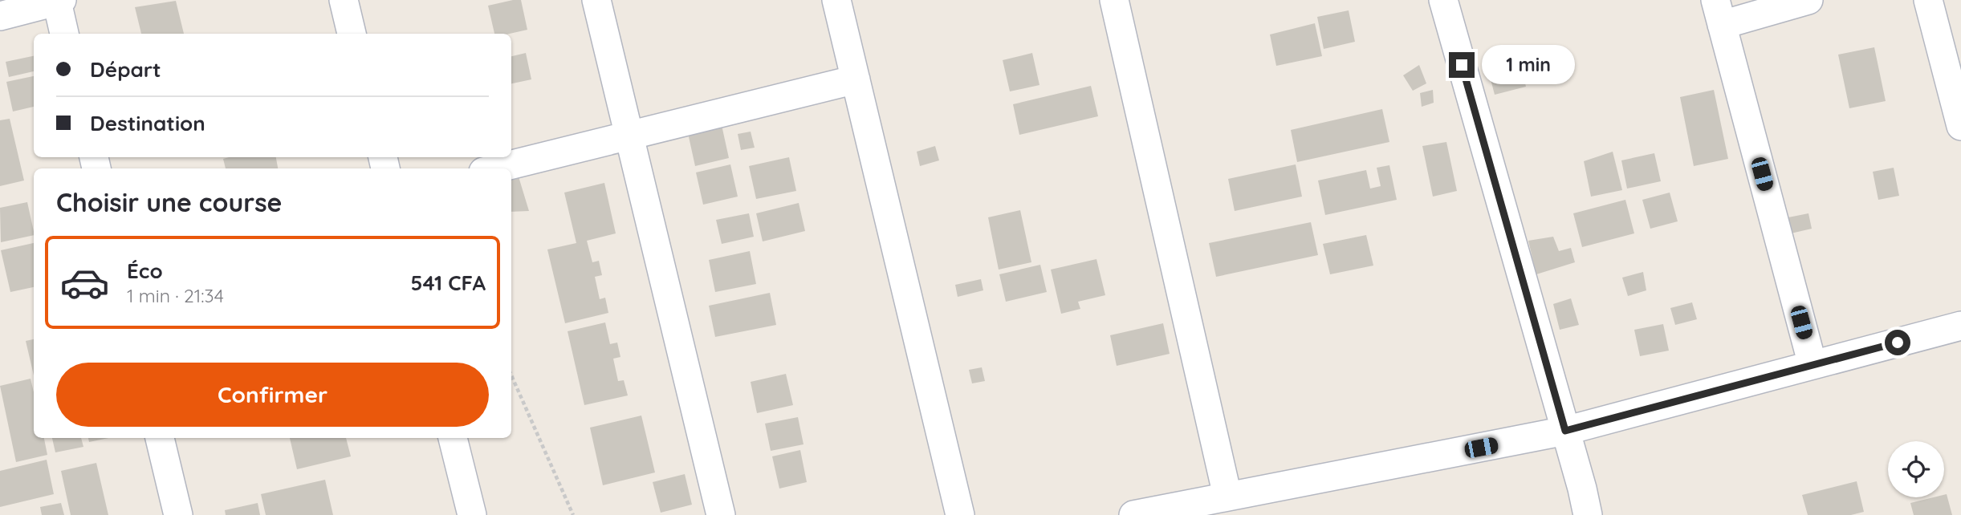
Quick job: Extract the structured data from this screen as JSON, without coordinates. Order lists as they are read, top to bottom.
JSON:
{
  "page": {
    "banner": ["Départ", "Destination"],
    "bubble": "1 min",
    "heading": "Choisir une course",
    "list": [
      {
        "name": "Éco",
        "note": "1 min · 21:34",
        "value": "541 CFA"
      }
    ],
    "buttons": "Confirmer"
  }
}
